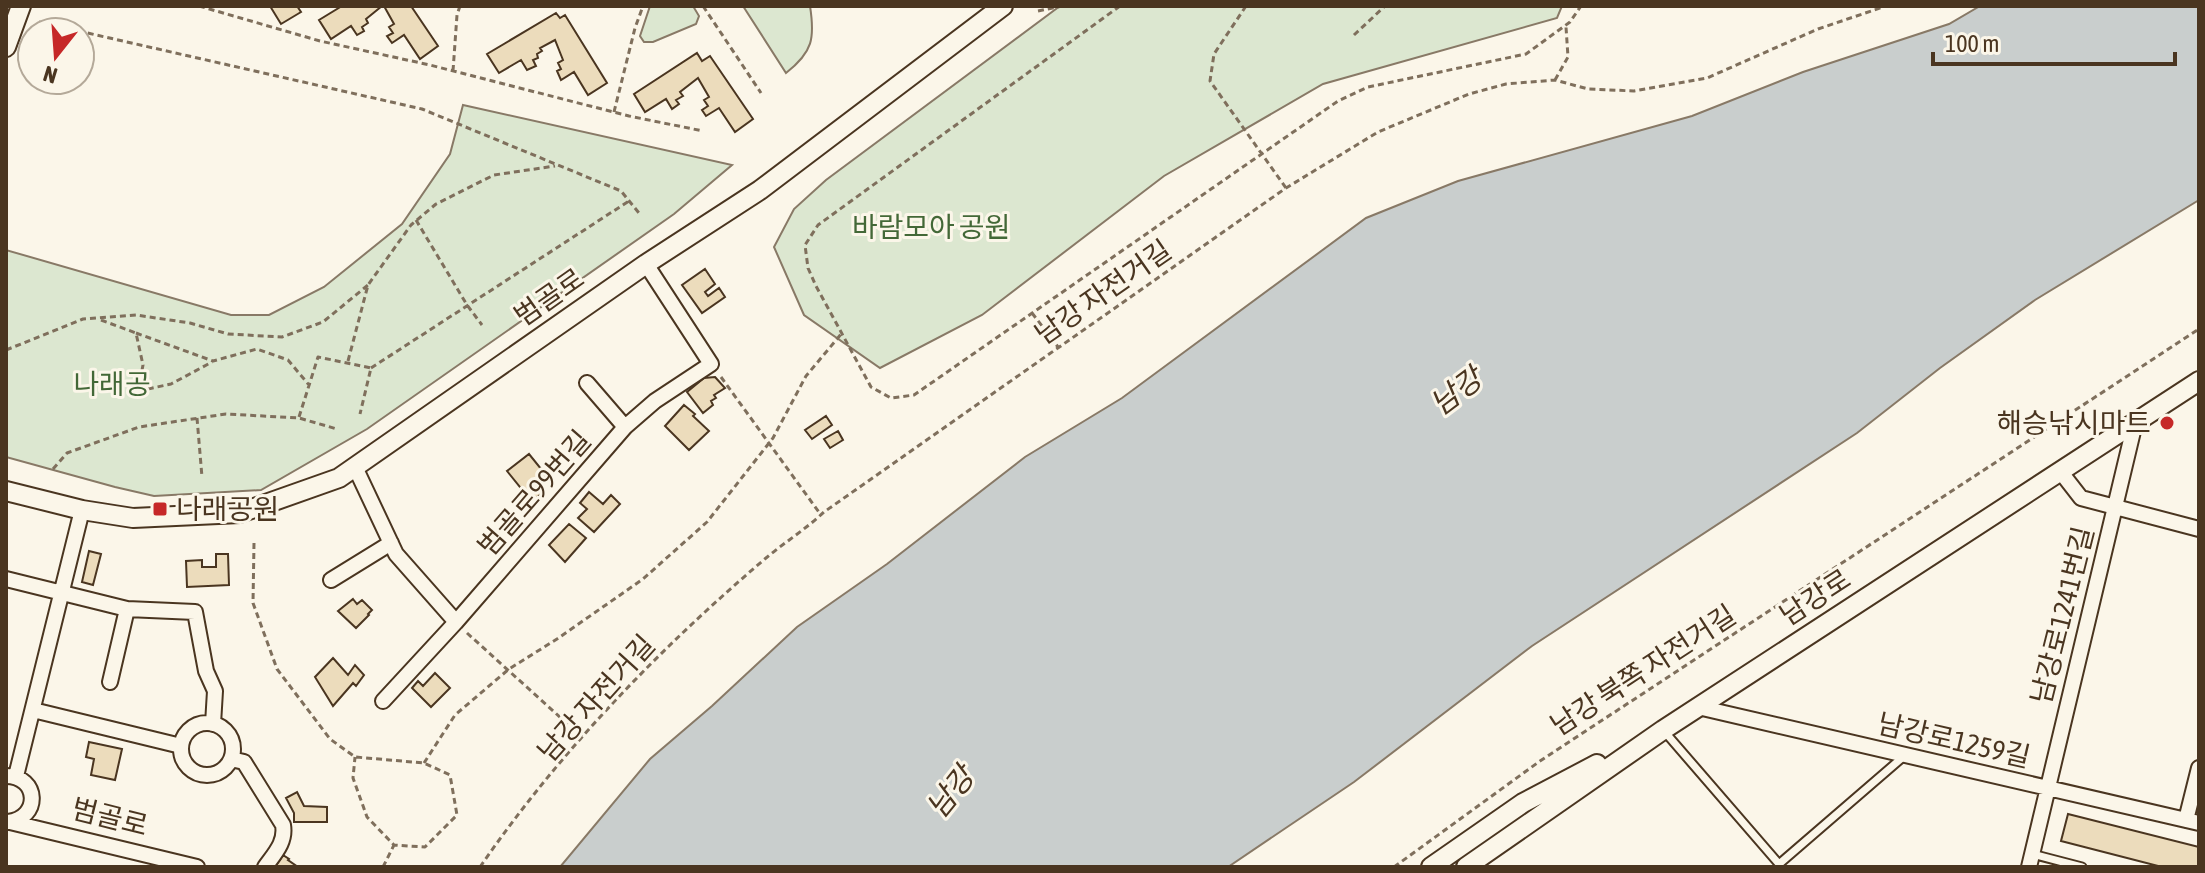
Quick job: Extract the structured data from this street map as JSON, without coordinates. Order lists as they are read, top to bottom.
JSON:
{
  "streets": {
    "street": [
      "범골로",
      "범골로99번길",
      "남강로",
      "남강로1241번길",
      "남강로1259길"
    ],
    "path": ["남강 자전거길", "남강 북쪽 자전거길"]
  },
  "crossings": [
    ["남강로", "남강로1241번길"],
    ["남강로", "남강로1259길"],
    ["남강로1241번길", "남강로1259길"]
  ],
  "water": ["남강"],
  "parks": ["바람모아 공원", "나래공"],
  "places": {
    "other": ["해승낚시마트"],
    "transit": ["나래공원"]
  },
  "scale_bar": "100 m",
  "north": "bottom"
}
